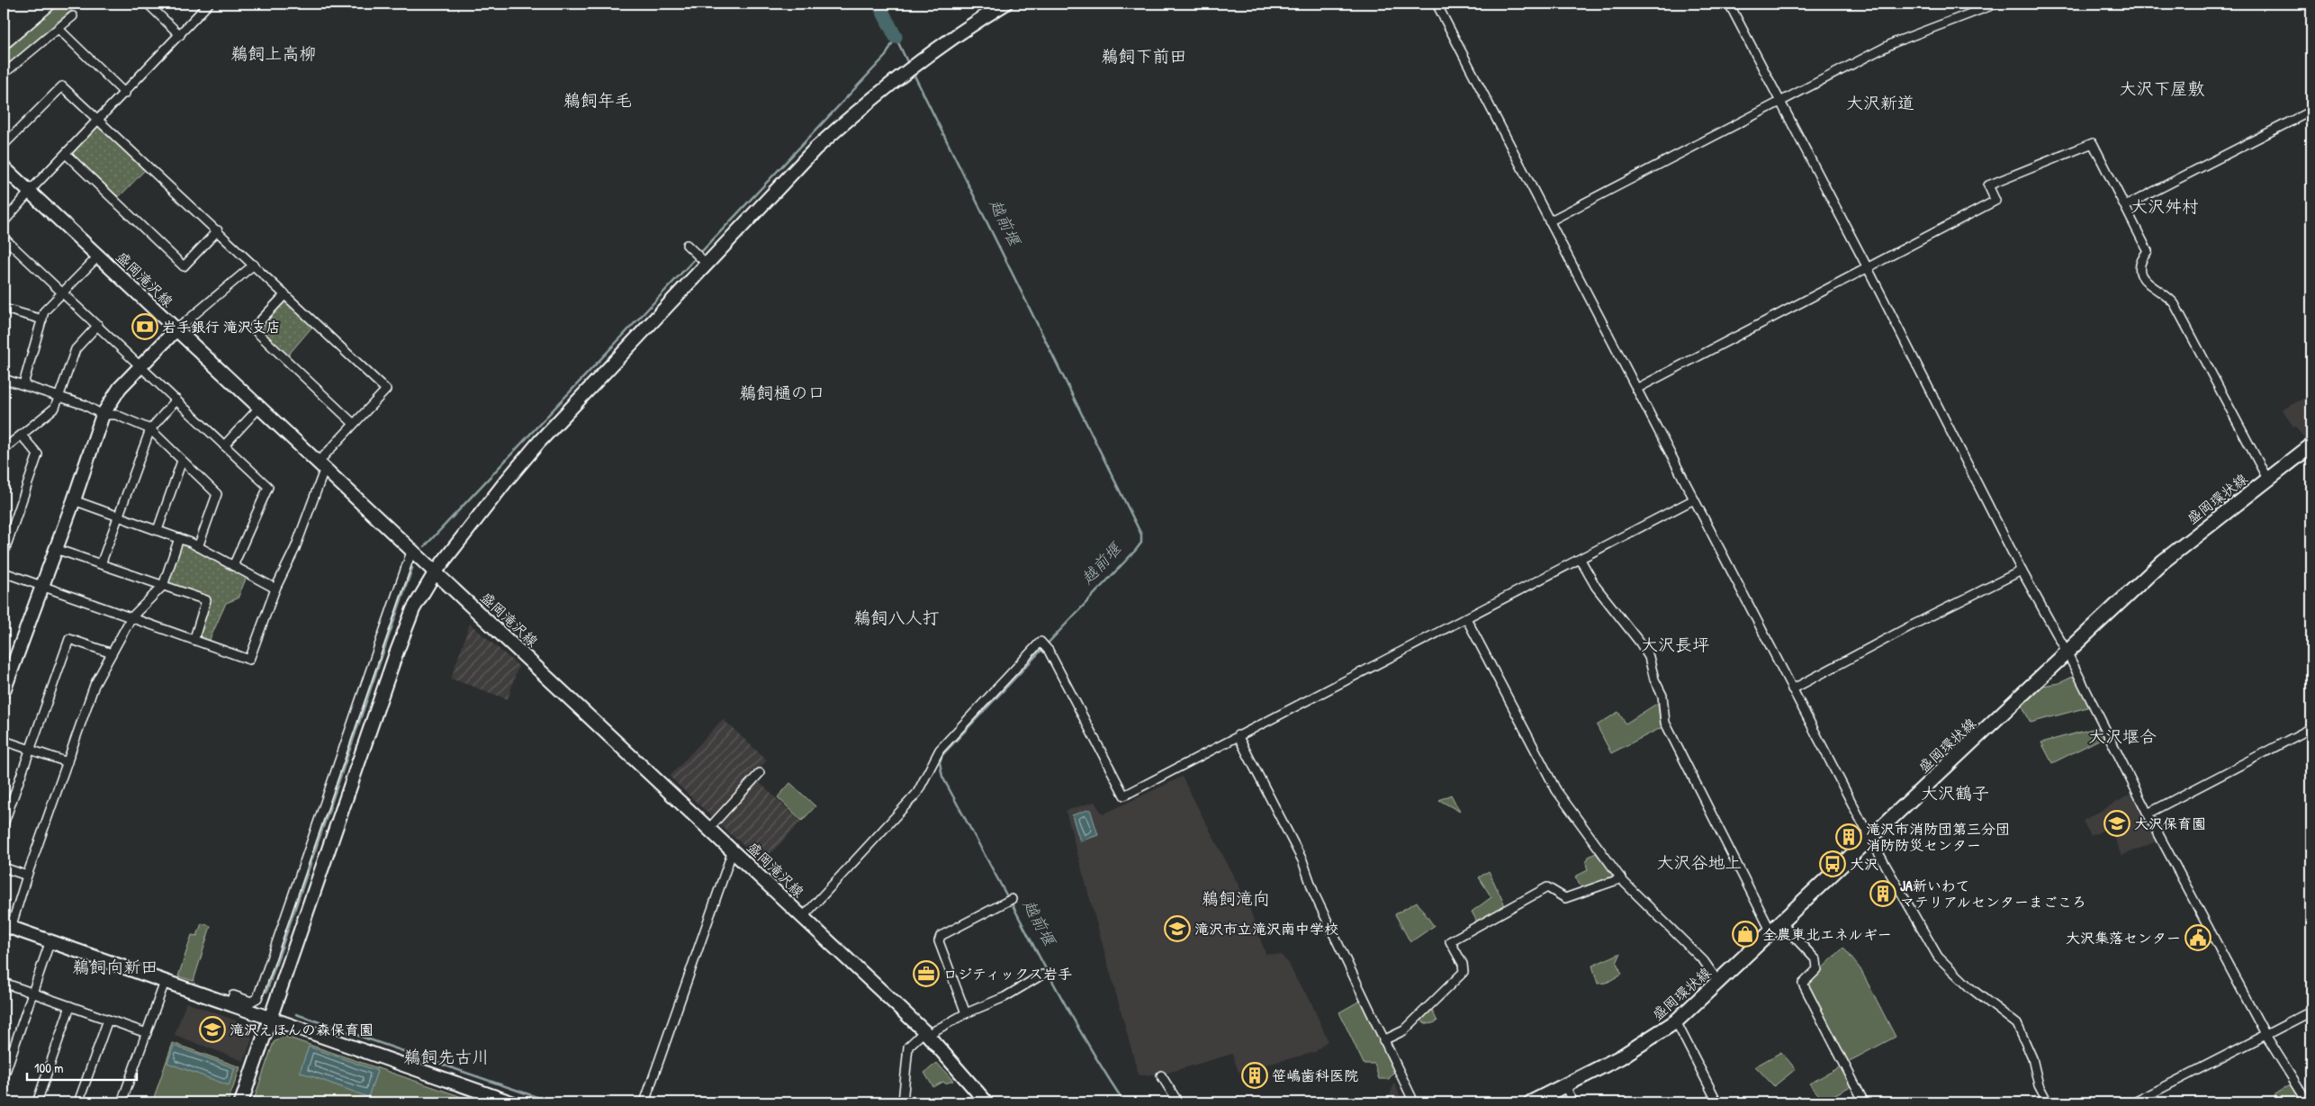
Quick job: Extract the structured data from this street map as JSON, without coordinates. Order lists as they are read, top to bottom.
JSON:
{
  "streets": {
    "main road": ["盛岡環状線"],
    "street": ["盛岡滝沢線"]
  },
  "districts": [
    "鵜飼上高柳",
    "鵜飼下前田",
    "大沢下屋敷",
    "鵜飼年毛",
    "大沢新道",
    "大沢舛村",
    "鵜飼樋の口",
    "鵜飼八人打",
    "大沢長坪",
    "大沢堰合",
    "大沢鶴子",
    "大沢谷地上",
    "鵜飼滝向",
    "鵜飼向新田",
    "鵜飼先古川"
  ],
  "water": ["越前堰"],
  "places": {
    "bank": ["岩手銀行 滝沢支店"],
    "school or university": ["大沢保育園", "滝沢市立滝沢南中学校", "滝沢えほんの森保育園"],
    "building": ["滝沢市消防団第三分団 消防防災センター", "JA新いわて マテリアルセンターまごころ", "笹嶋歯科医院"],
    "bus stop": ["大沢"],
    "shop": ["全農東北エネルギー"],
    "public building": ["大沢集落センター"],
    "office": ["ロジティックス岩手"]
  },
  "scale_bar": "100 m"
}
